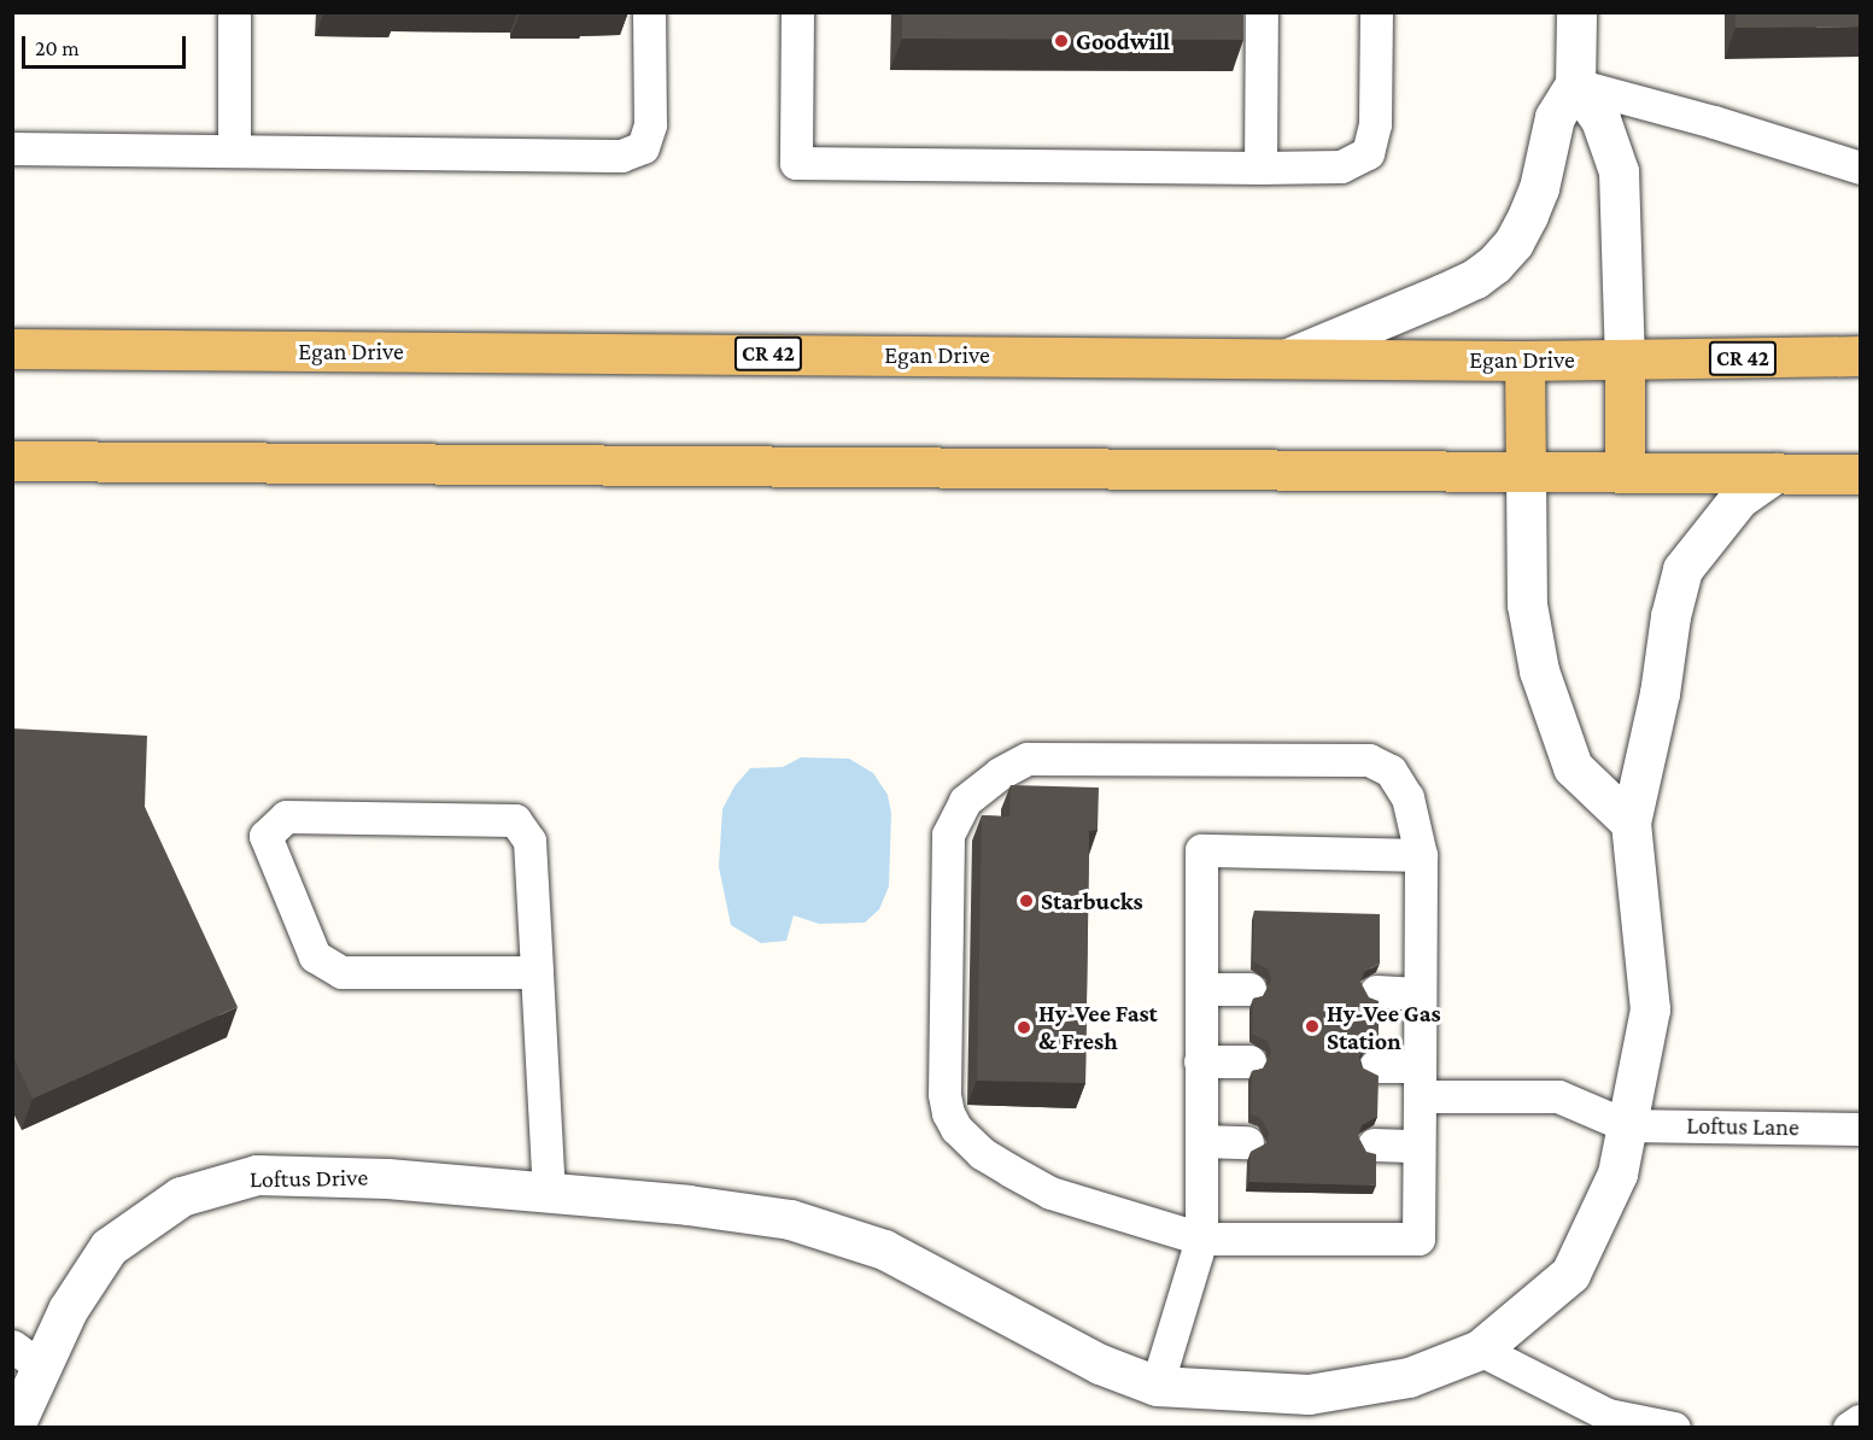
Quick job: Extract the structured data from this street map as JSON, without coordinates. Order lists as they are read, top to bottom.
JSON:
{
  "streets": {
    "highway": ["Egan Drive", "CR 42"],
    "street": ["Loftus Drive"],
    "lane": ["Loftus Lane"]
  },
  "crossings": [
    ["Loftus Lane", "Loftus Drive"]
  ],
  "places": [
    "Goodwill",
    "Starbucks",
    "Hy-Vee Gas Station",
    "Hy-Vee Fast & Fresh"
  ],
  "scale_bar": "20 m"
}
